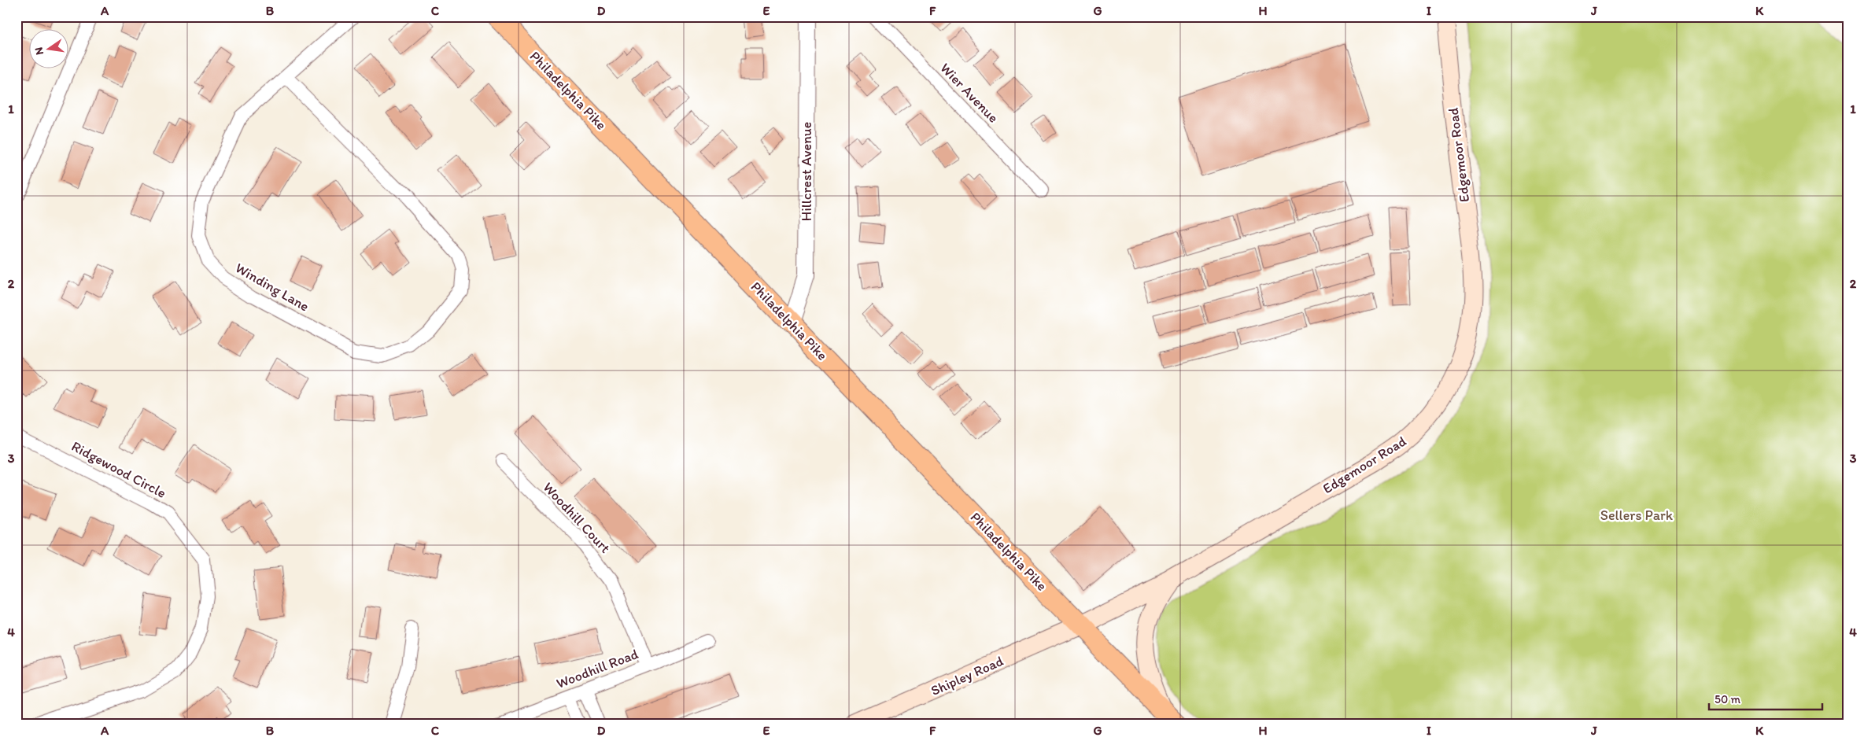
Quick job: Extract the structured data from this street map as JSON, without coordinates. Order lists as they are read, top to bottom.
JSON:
{
  "streets": {
    "main road": ["Philadelphia Pike", "Edgemoor Road", "Shipley Road"],
    "street": [
      "Wier Avenue",
      "Hillcrest Avenue",
      "Winding Lane",
      "Ridgewood Circle",
      "Woodhill Court",
      "Woodhill Road"
    ]
  },
  "crossings": [
    ["Philadelphia Pike", "Edgemoor Road"],
    ["Philadelphia Pike", "Hillcrest Avenue"],
    ["Philadelphia Pike", "Shipley Road"],
    ["Edgemoor Road", "Shipley Road"],
    ["Woodhill Court", "Woodhill Road"]
  ],
  "parks": ["Sellers Park"],
  "scale_bar": "50 m",
  "north": "left",
  "grid": {
    "columns": [
      "A",
      "B",
      "C",
      "D",
      "E",
      "F",
      "G",
      "H",
      "I",
      "J",
      "K"
    ],
    "rows": [
      "1",
      "2",
      "3",
      "4"
    ]
  }
}
